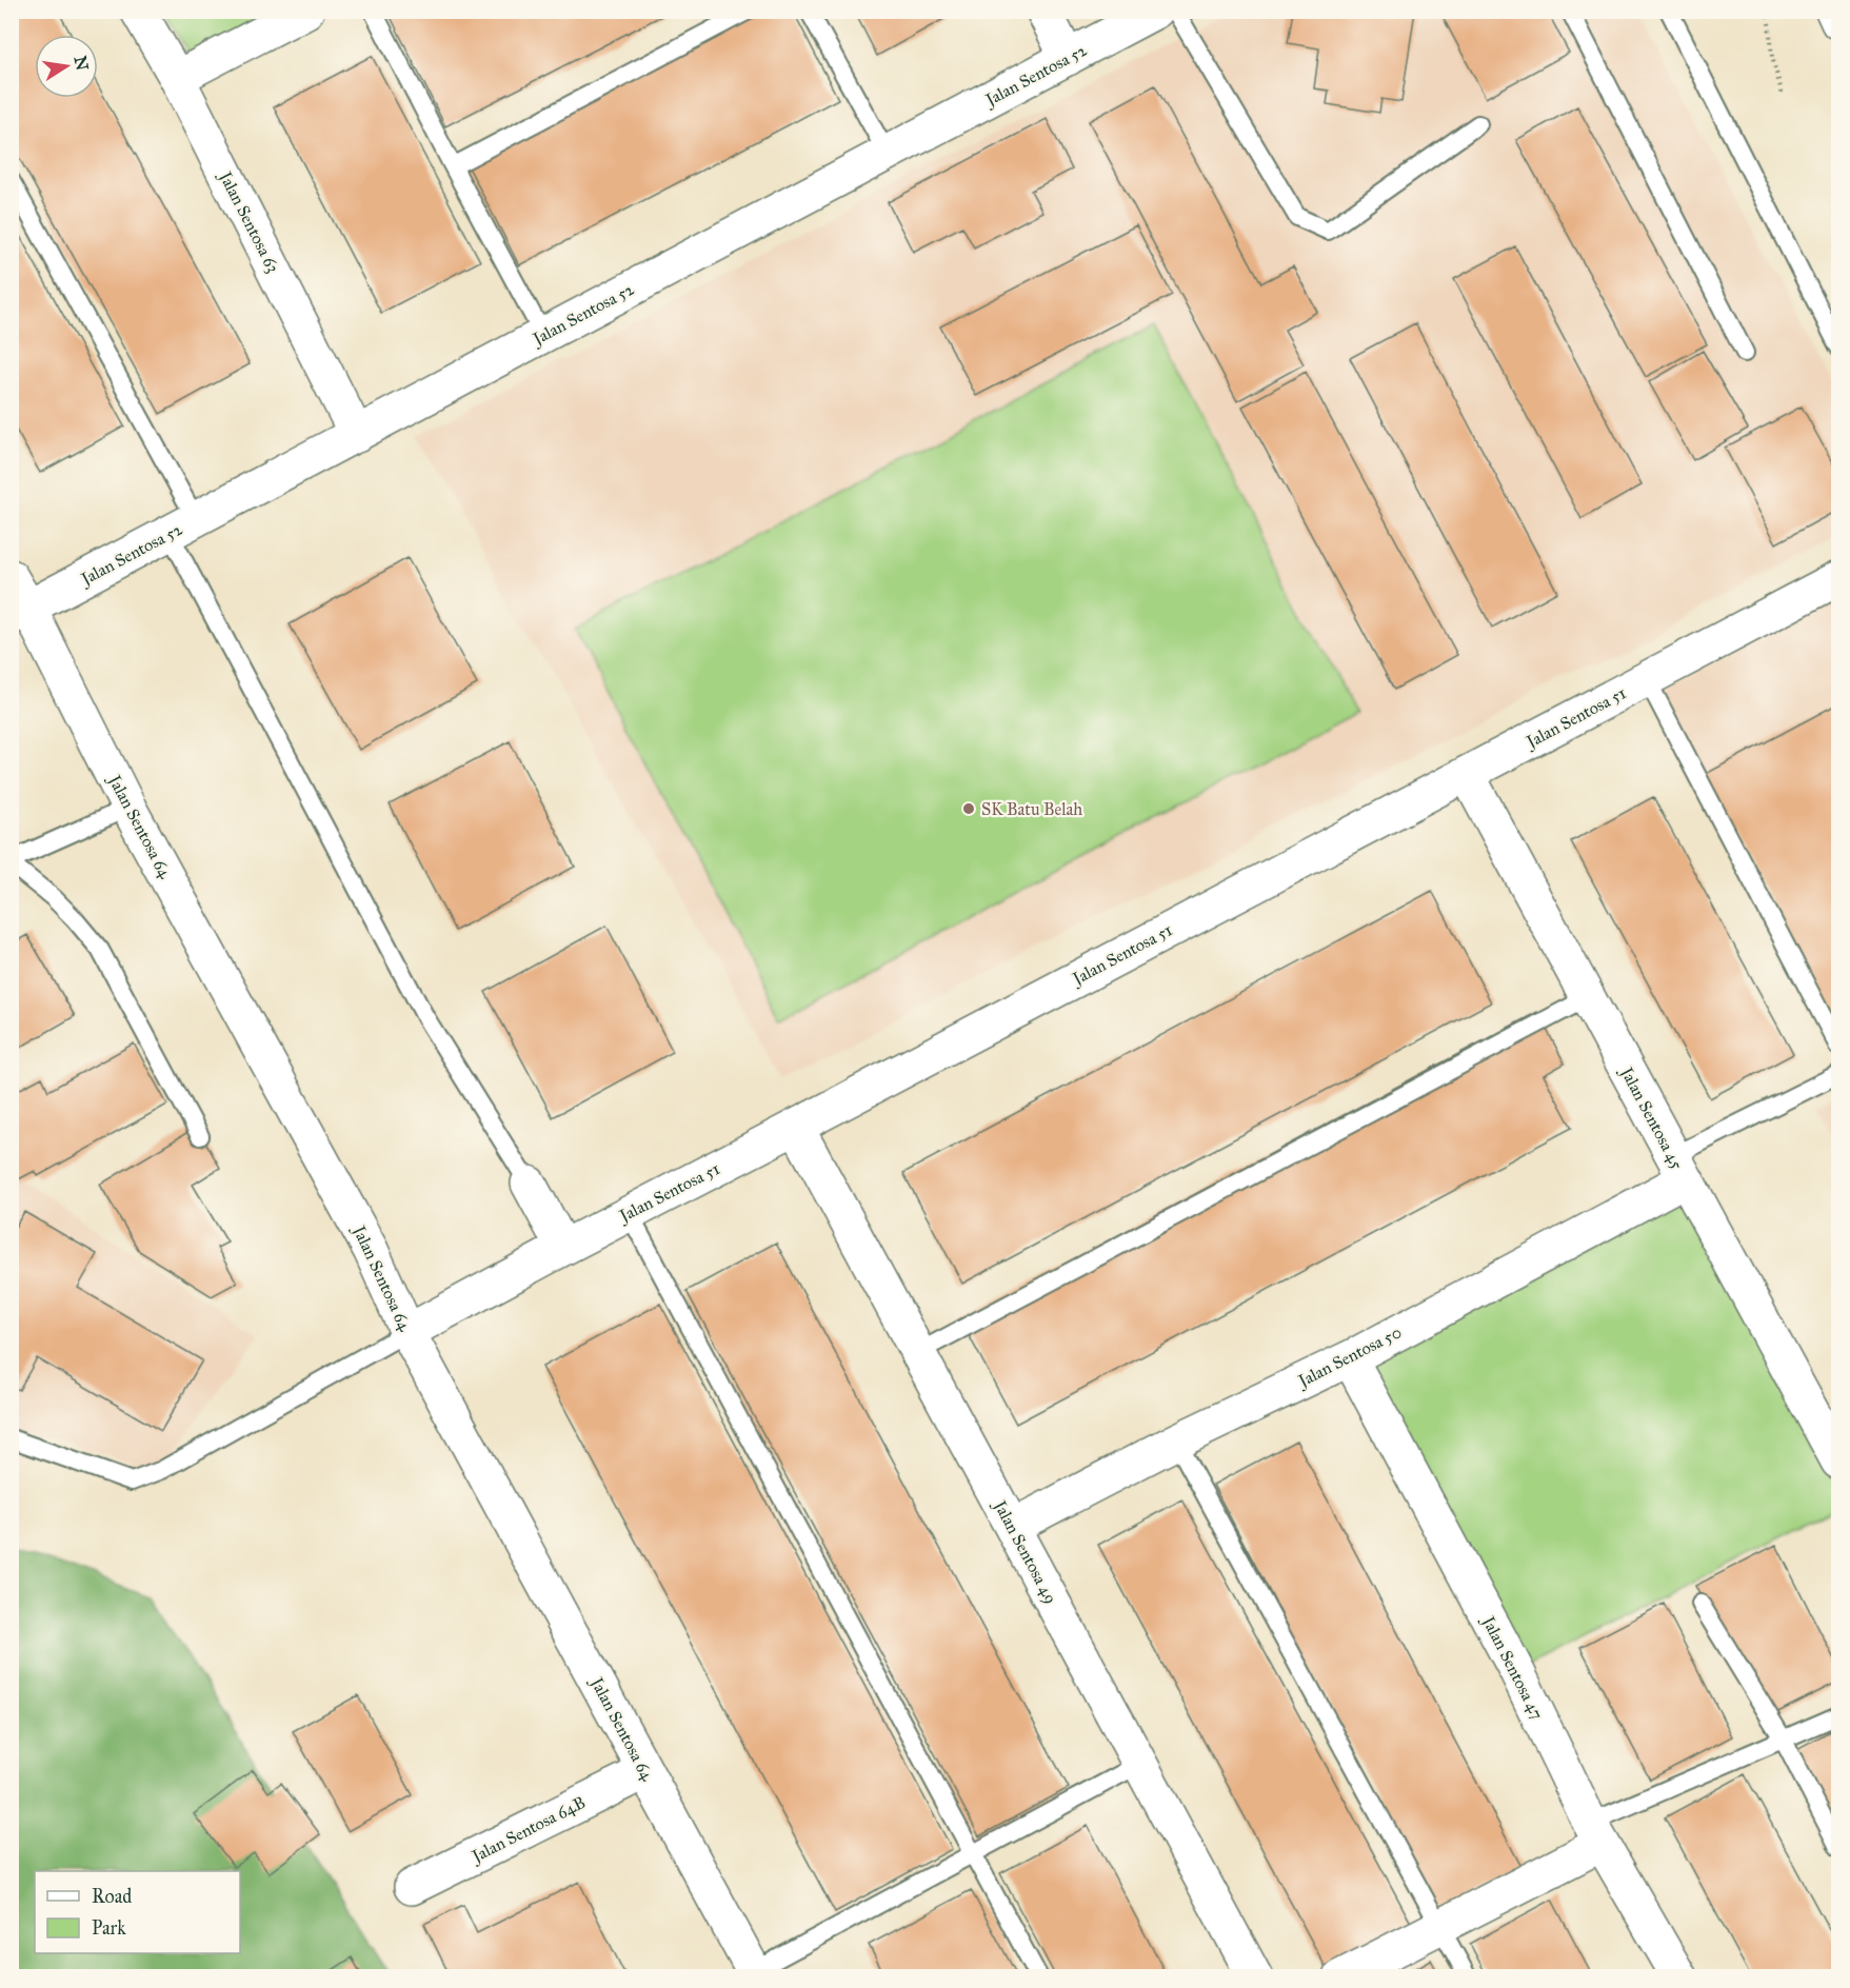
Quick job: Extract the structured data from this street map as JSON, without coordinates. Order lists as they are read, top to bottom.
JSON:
{
  "streets": {
    "street": [
      "Jalan Sentosa 52",
      "Jalan Sentosa 63",
      "Jalan Sentosa 51",
      "Jalan Sentosa 64",
      "Jalan Sentosa 45",
      "Jalan Sentosa 50",
      "Jalan Sentosa 49",
      "Jalan Sentosa 47",
      "Jalan Sentosa 64B"
    ]
  },
  "crossings": [
    ["Jalan Sentosa 52", "Jalan Sentosa 63"],
    ["Jalan Sentosa 52", "Jalan Sentosa 64"],
    ["Jalan Sentosa 51", "Jalan Sentosa 64"],
    ["Jalan Sentosa 51", "Jalan Sentosa 45"],
    ["Jalan Sentosa 51", "Jalan Sentosa 49"],
    ["Jalan Sentosa 64", "Jalan Sentosa 64B"],
    ["Jalan Sentosa 45", "Jalan Sentosa 50"],
    ["Jalan Sentosa 50", "Jalan Sentosa 49"],
    ["Jalan Sentosa 50", "Jalan Sentosa 47"]
  ],
  "places": ["SK Batu Belah"],
  "legend": ["Road", "Park"],
  "north": "right"
}
